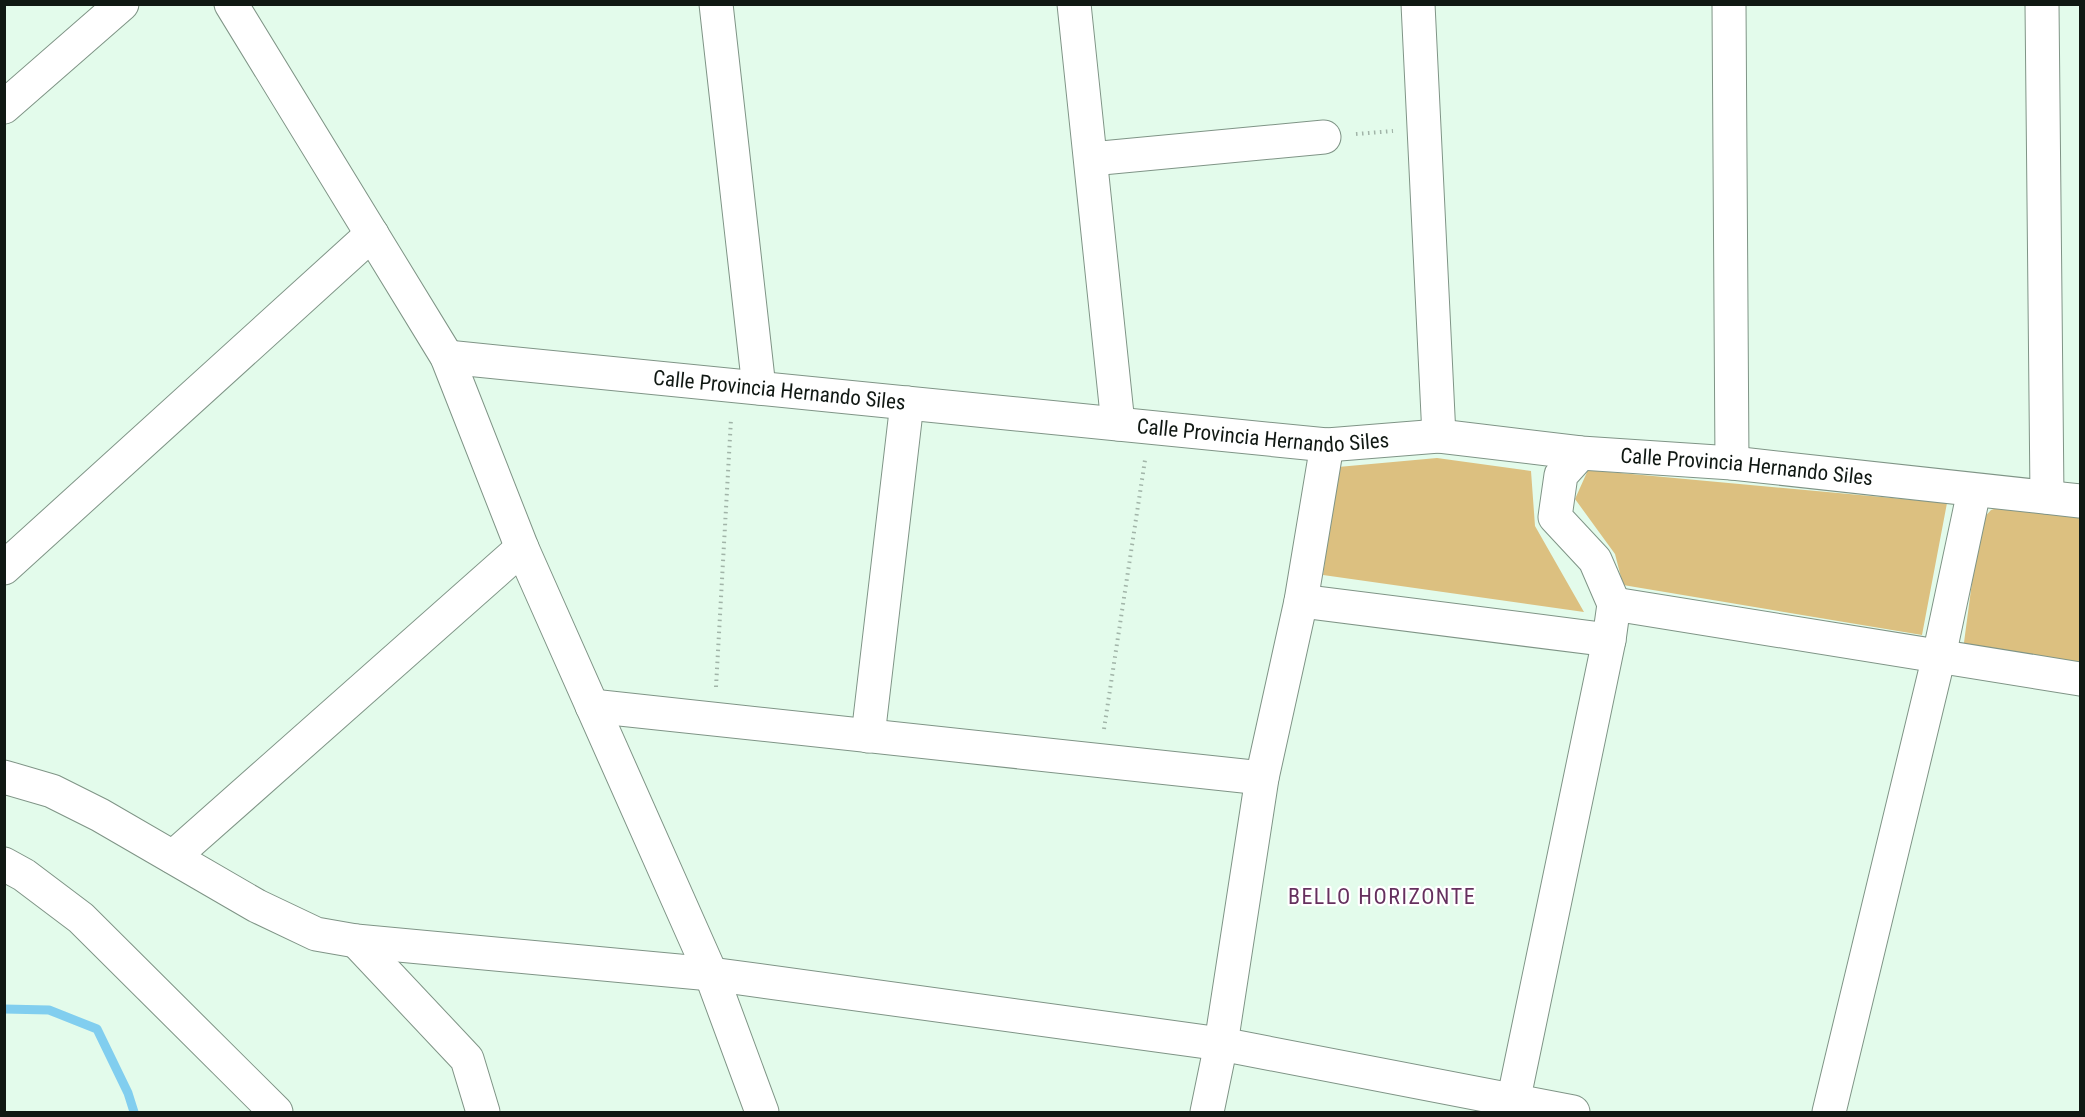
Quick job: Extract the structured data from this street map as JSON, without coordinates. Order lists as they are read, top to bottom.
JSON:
{
  "streets": {
    "street": ["Calle Provincia Hernando Siles"]
  },
  "districts": ["BELLO HORIZONTE"]
}
